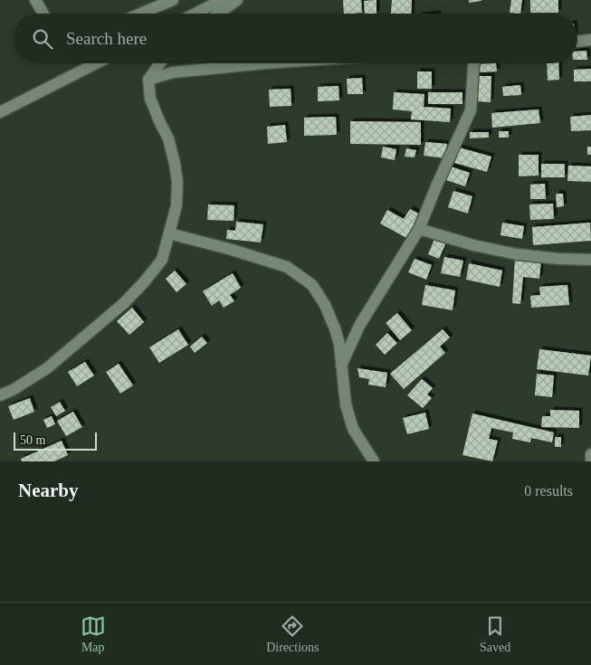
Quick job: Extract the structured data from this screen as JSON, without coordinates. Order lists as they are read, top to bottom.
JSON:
{
  "scale_bar": "50 m",
  "page": {
    "search": "Search here",
    "scale": "50 m",
    "heading": ["Nearby", "0 results"],
    "nav": ["Map", "Directions", "Saved"]
  }
}
